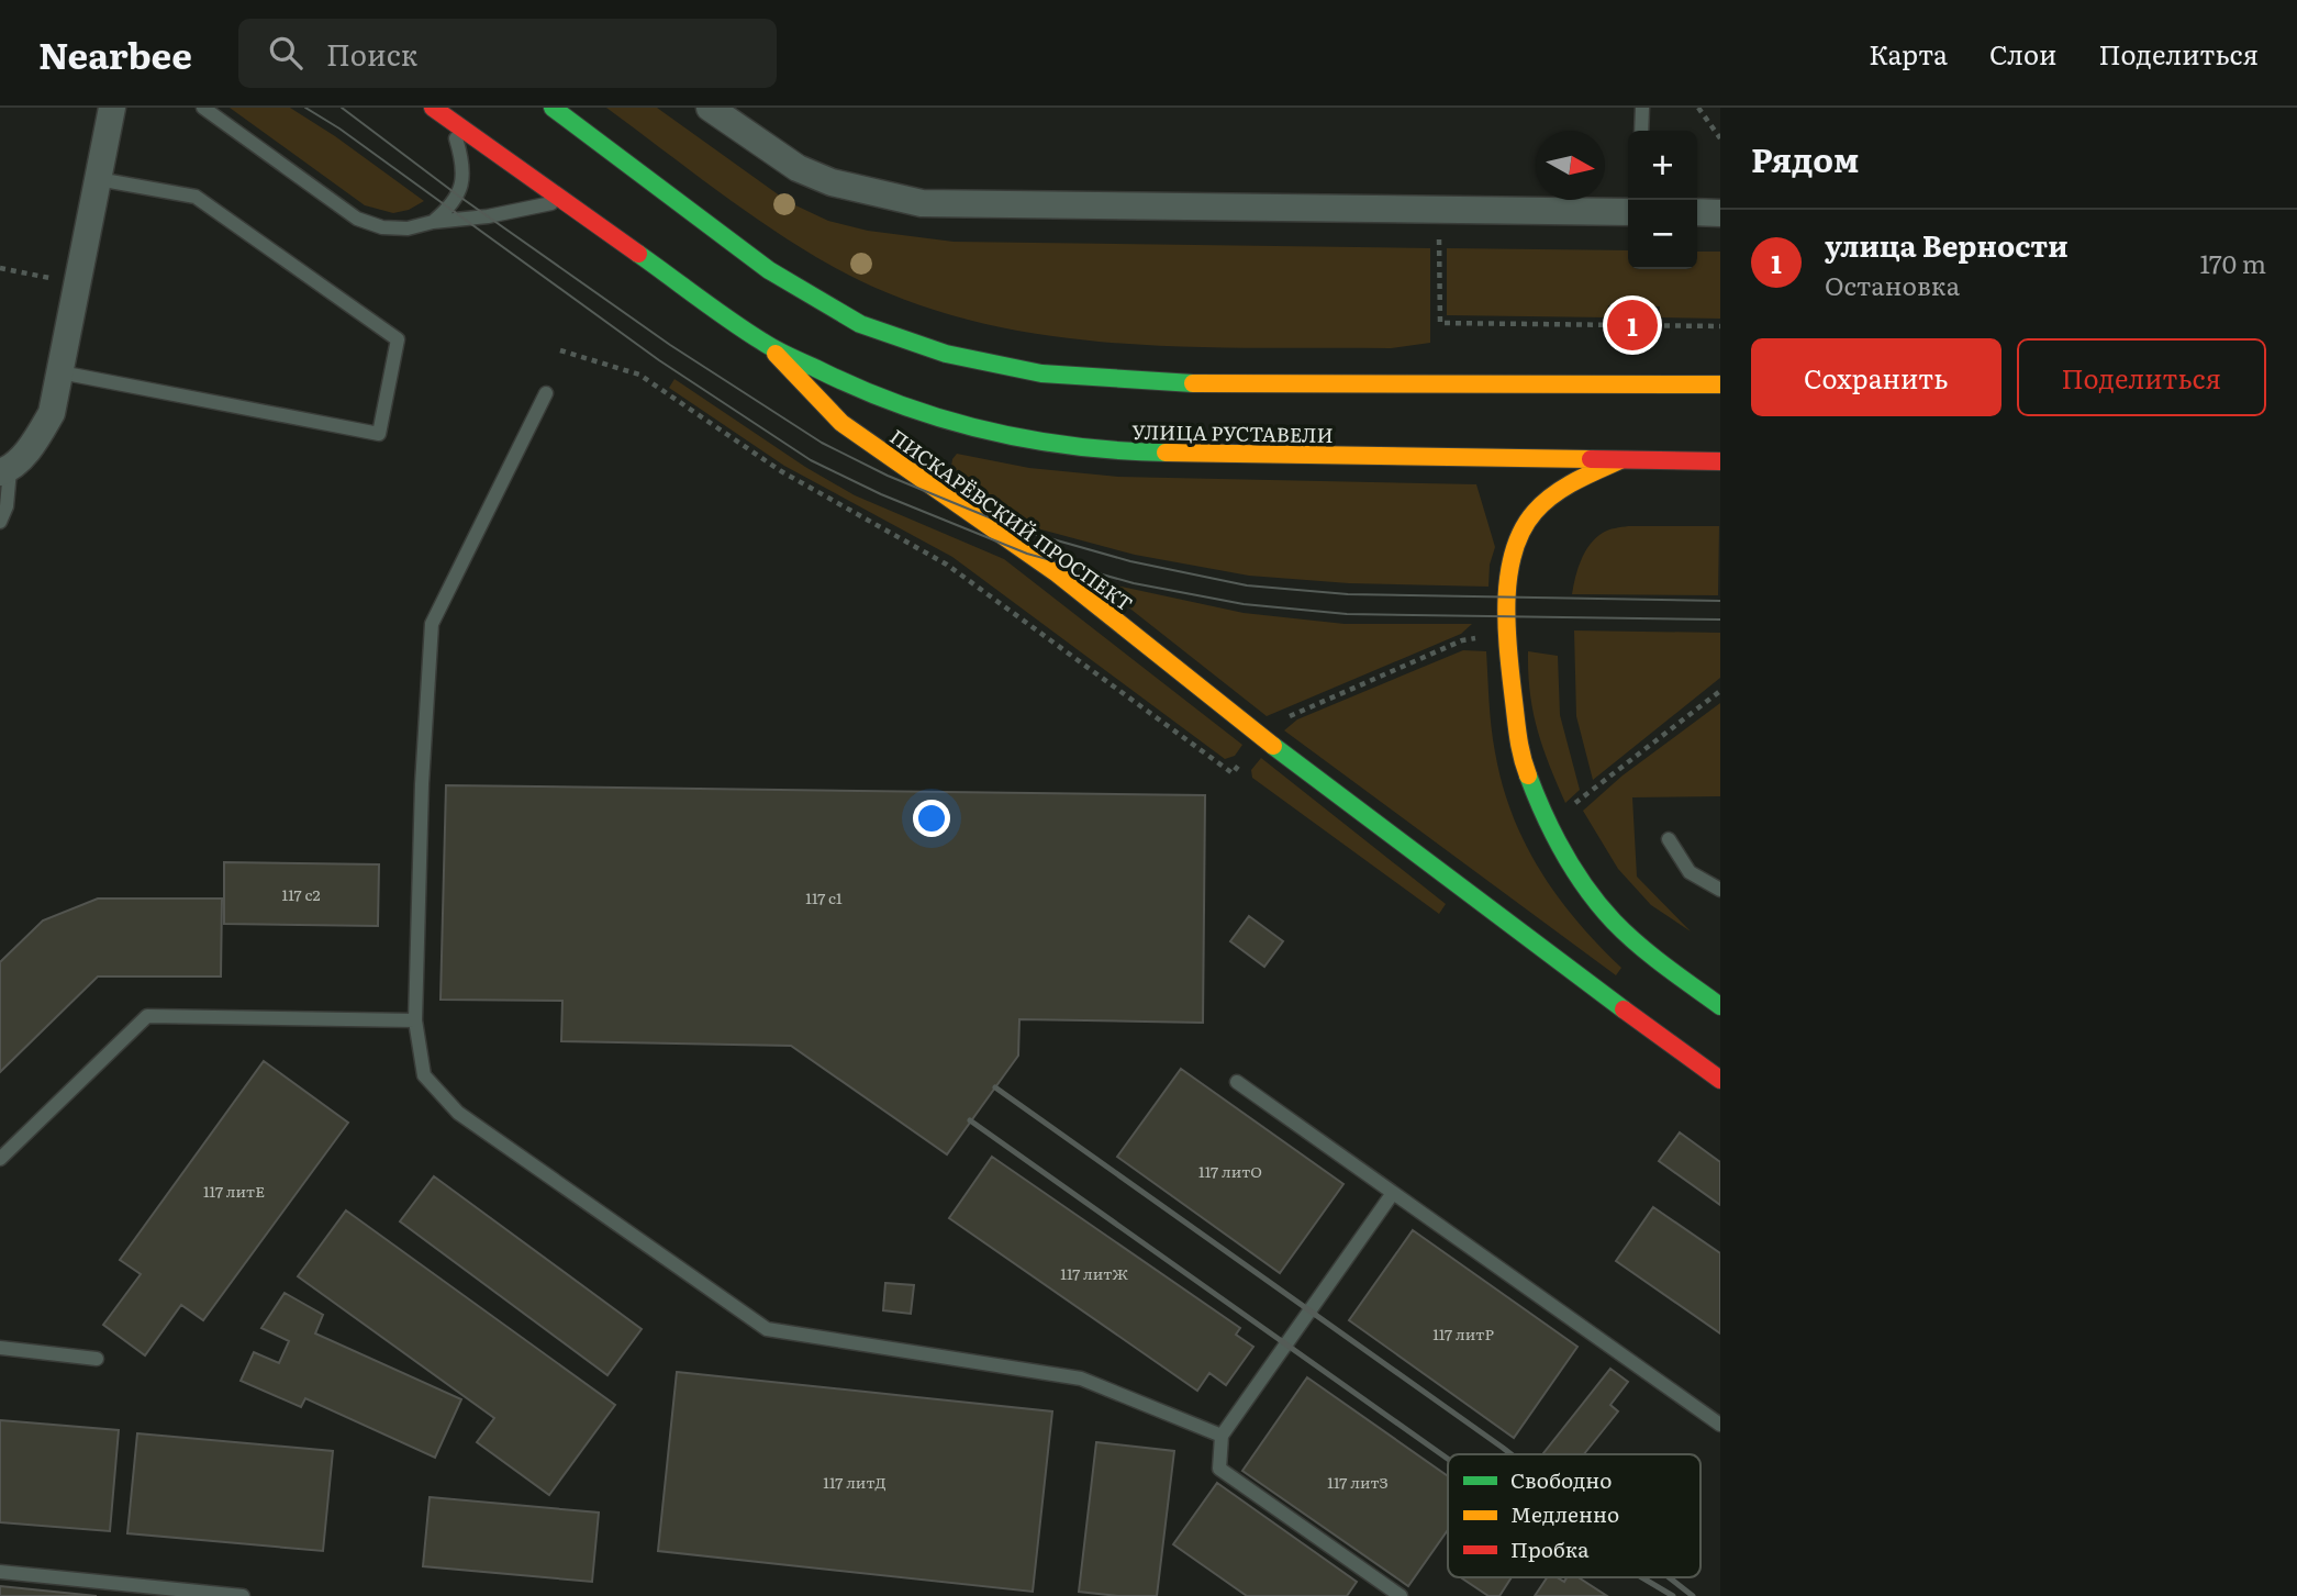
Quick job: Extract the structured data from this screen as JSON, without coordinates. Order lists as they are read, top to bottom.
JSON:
{
  "streets": {
    "main road": ["УЛИЦА РУСТАВЕЛИ", "ПИСКАРЁВСКИЙ ПРОСПЕКТ"]
  },
  "crossings": [
    ["УЛИЦА РУСТАВЕЛИ", "ПИСКАРЁВСКИЙ ПРОСПЕКТ"]
  ],
  "house_numbers": [
    "117 с2",
    "117 с1",
    "117 литО",
    "117 литЕ",
    "117 литЖ",
    "117 литР",
    "117 литД",
    "117 литЗ"
  ],
  "legend": ["Свободно", "Медленно", "Пробка"],
  "north": "right",
  "page": {
    "header": "Nearbee",
    "search": "Поиск",
    "nav": ["Карта", "Слои", "Поделиться"],
    "heading": "Рядом",
    "map_buttons": ["+", "−"],
    "list": [
      {
        "mark": "1",
        "name": "улица Верности",
        "note": "Остановка",
        "value": "170 m"
      }
    ],
    "pins": "1",
    "buttons": ["Сохранить", "Поделиться"]
  }
}
